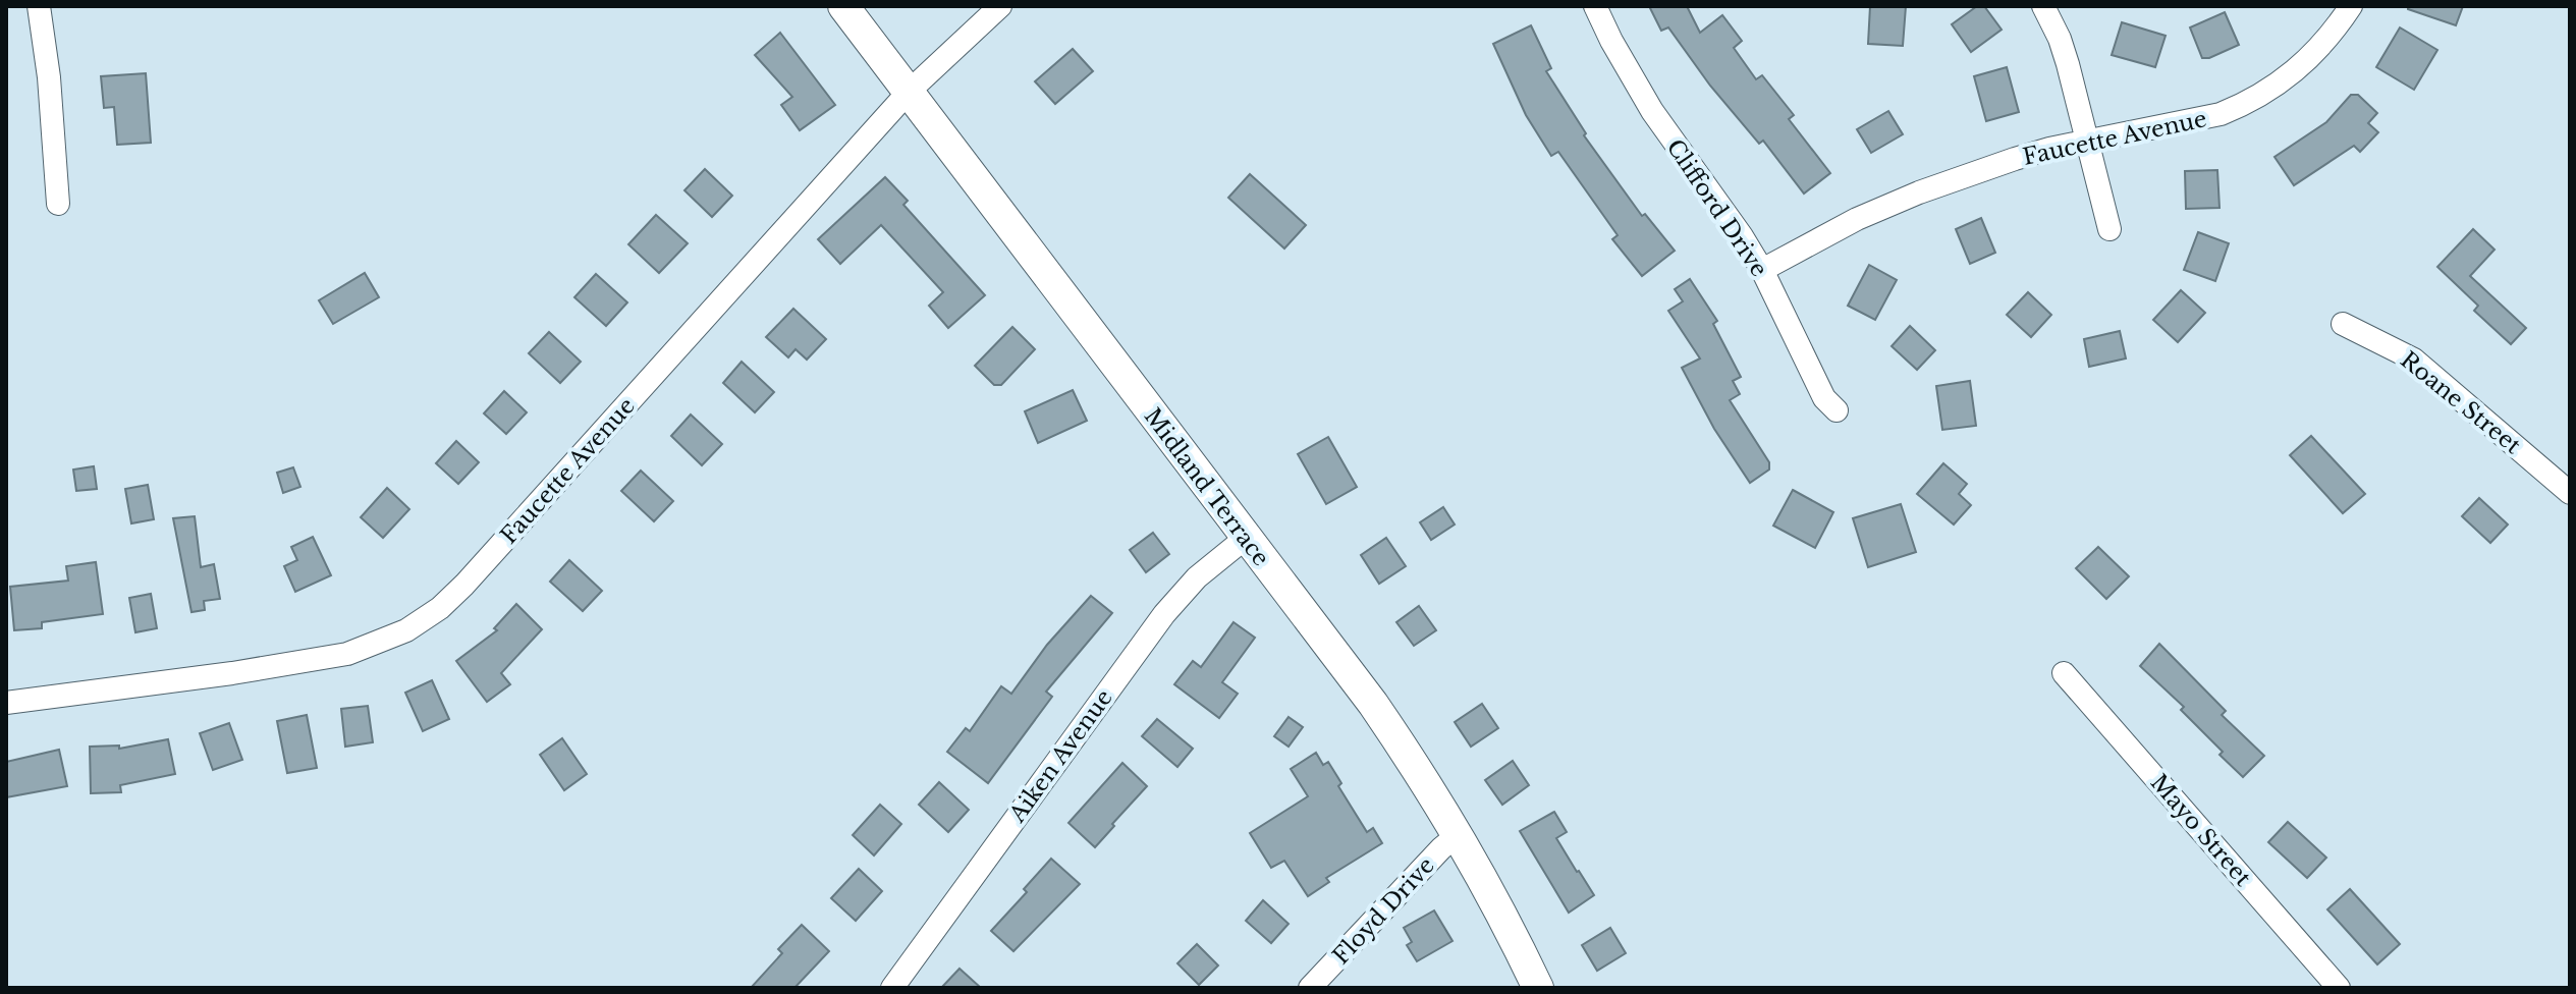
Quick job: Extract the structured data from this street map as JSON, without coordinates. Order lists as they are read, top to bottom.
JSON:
{
  "streets": {
    "street": [
      "Faucette Avenue",
      "Clifford Drive",
      "Roane Street",
      "Midland Terrace",
      "Aiken Avenue",
      "Mayo Street",
      "Floyd Drive"
    ]
  },
  "crossings": [
    ["Faucette Avenue", "Clifford Drive"],
    ["Faucette Avenue", "Midland Terrace"],
    ["Midland Terrace", "Aiken Avenue"],
    ["Midland Terrace", "Floyd Drive"]
  ]
}
